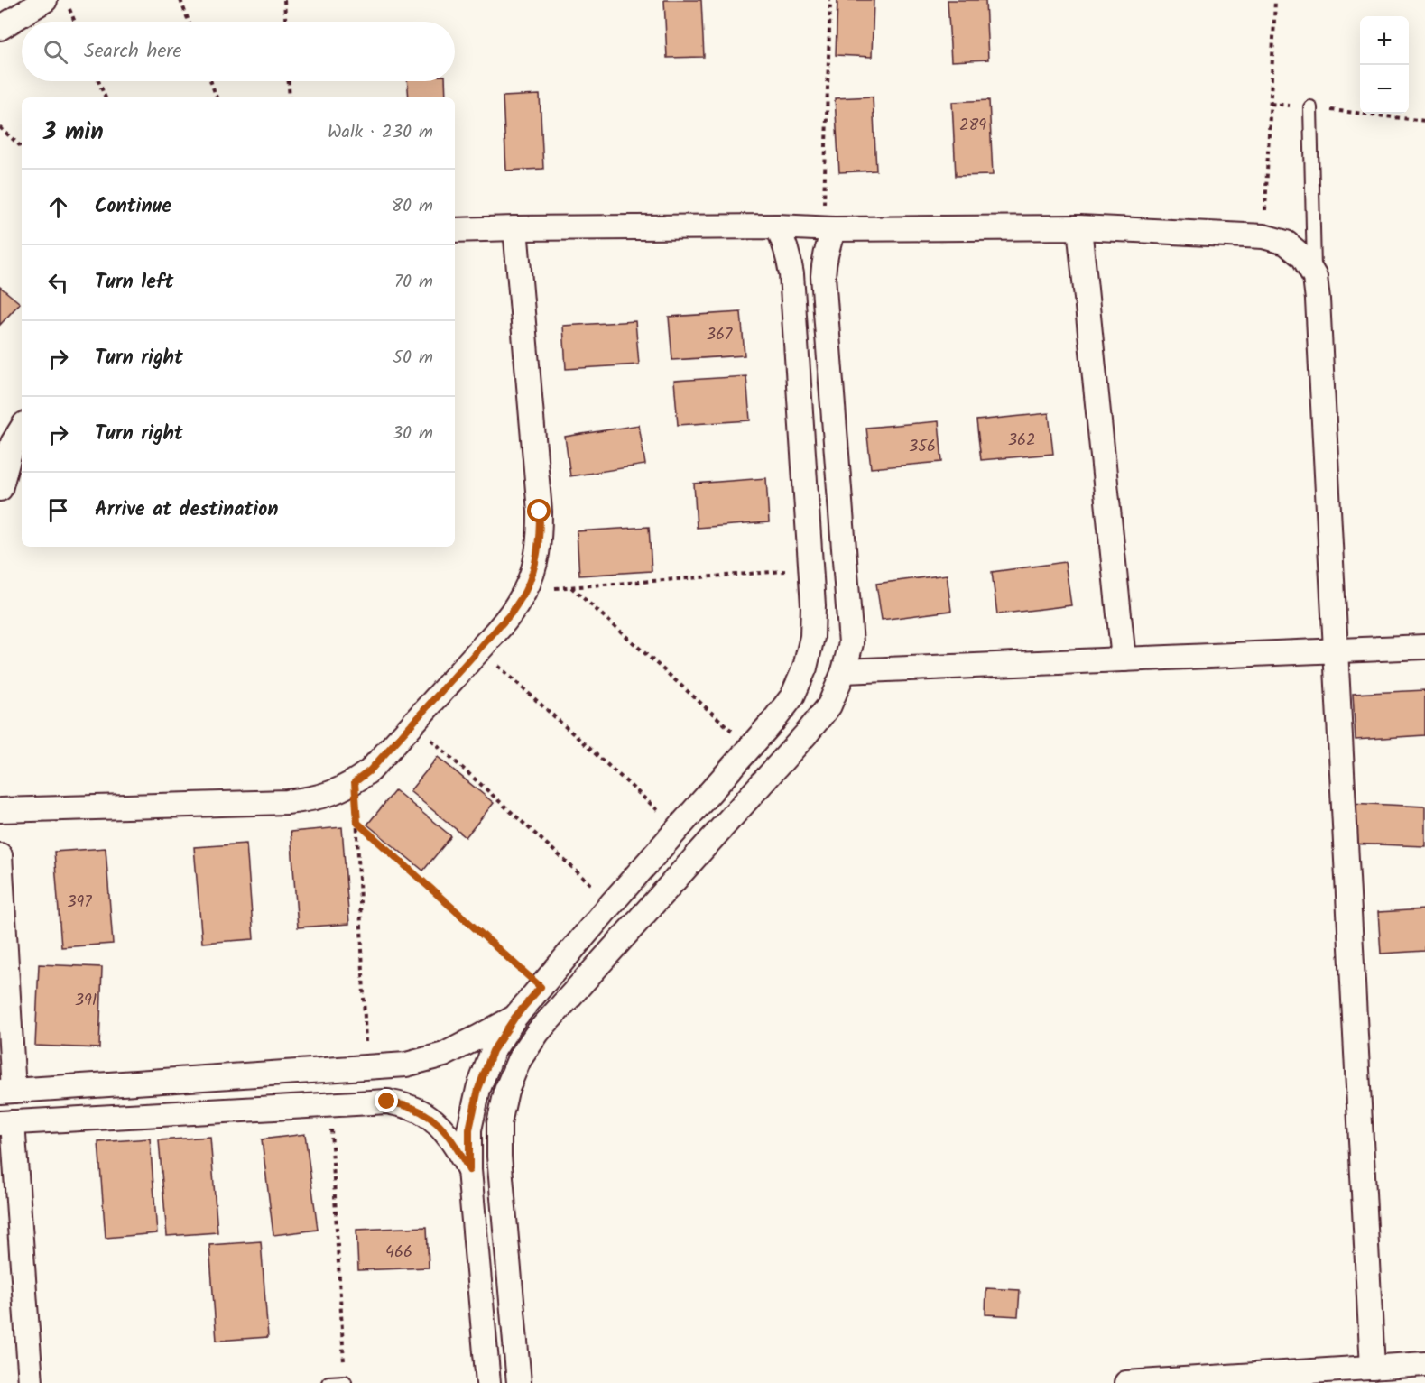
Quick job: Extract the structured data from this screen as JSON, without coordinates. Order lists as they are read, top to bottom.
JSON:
{
  "house_numbers": [
    "289",
    "367",
    "362",
    "356",
    "397",
    "391",
    "466"
  ],
  "page": {
    "map_buttons": ["+", "−"],
    "search": "Search here",
    "heading": ["3 min", "Walk · 230 m"],
    "list": [
      ["Continue", "80 m"],
      ["Turn left", "70 m"],
      ["Turn right", "50 m"],
      ["Turn right", "30 m"],
      "Arrive at destination"
    ]
  }
}
